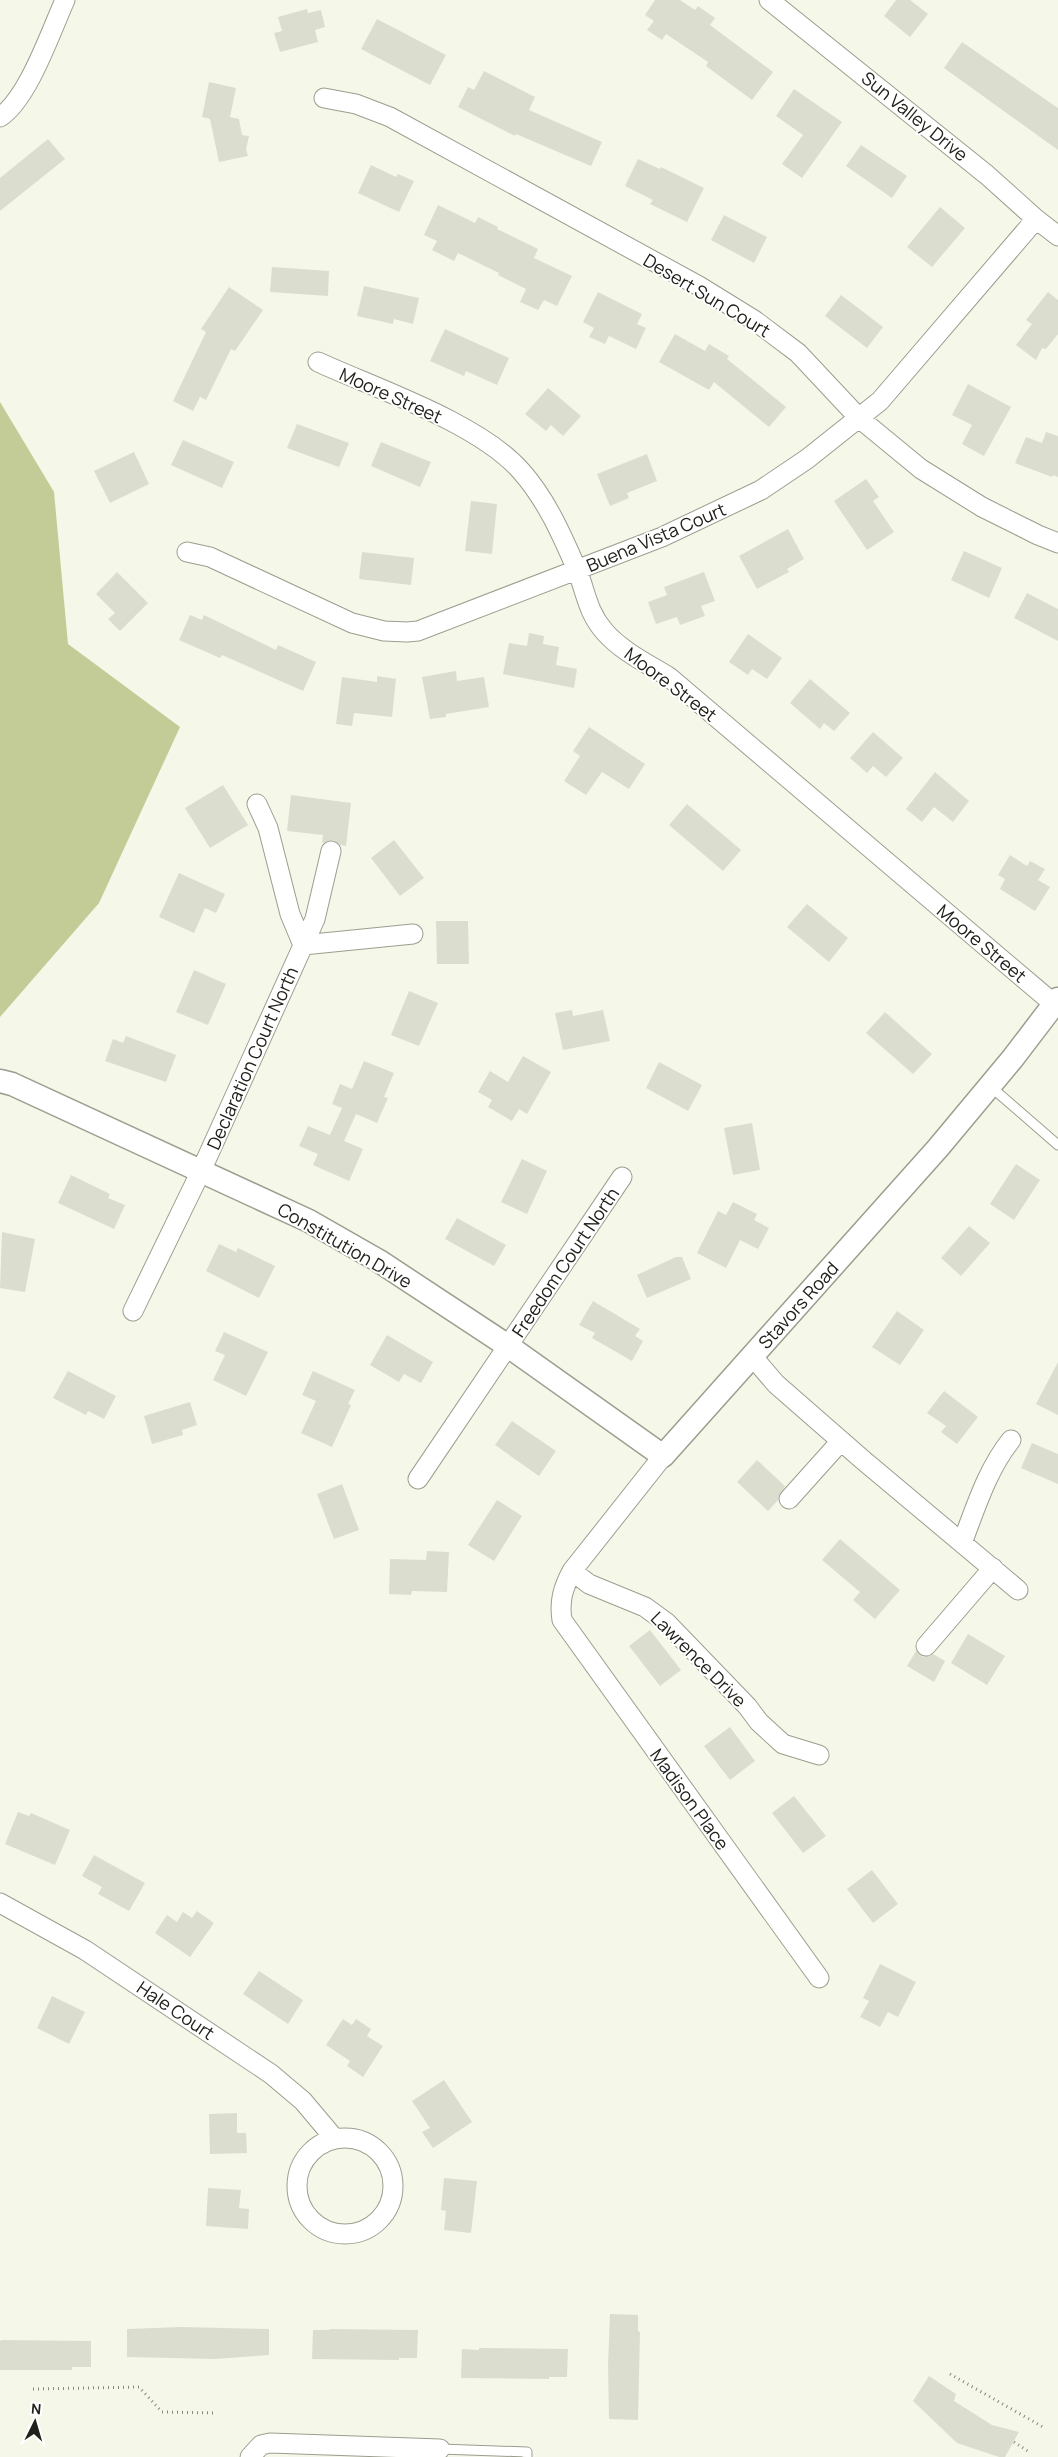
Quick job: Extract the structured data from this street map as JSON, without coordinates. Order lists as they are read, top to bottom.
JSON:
{
  "streets": {
    "street": [
      "Sun Valley Drive",
      "Desert Sun Court",
      "Moore Street",
      "Buena Vista Court",
      "Declaration Court North",
      "Constitution Drive",
      "Freedom Court North",
      "Stavors Road",
      "Lawrence Drive",
      "Madison Place",
      "Hale Court"
    ]
  },
  "crossings": [
    ["Sun Valley Drive", "Buena Vista Court"],
    ["Desert Sun Court", "Buena Vista Court"],
    ["Moore Street", "Buena Vista Court"],
    ["Moore Street", "Stavors Road"],
    ["Declaration Court North", "Constitution Drive"],
    ["Constitution Drive", "Freedom Court North"],
    ["Constitution Drive", "Stavors Road"],
    ["Stavors Road", "Lawrence Drive"],
    ["Stavors Road", "Madison Place"]
  ],
  "north": "top"
}
